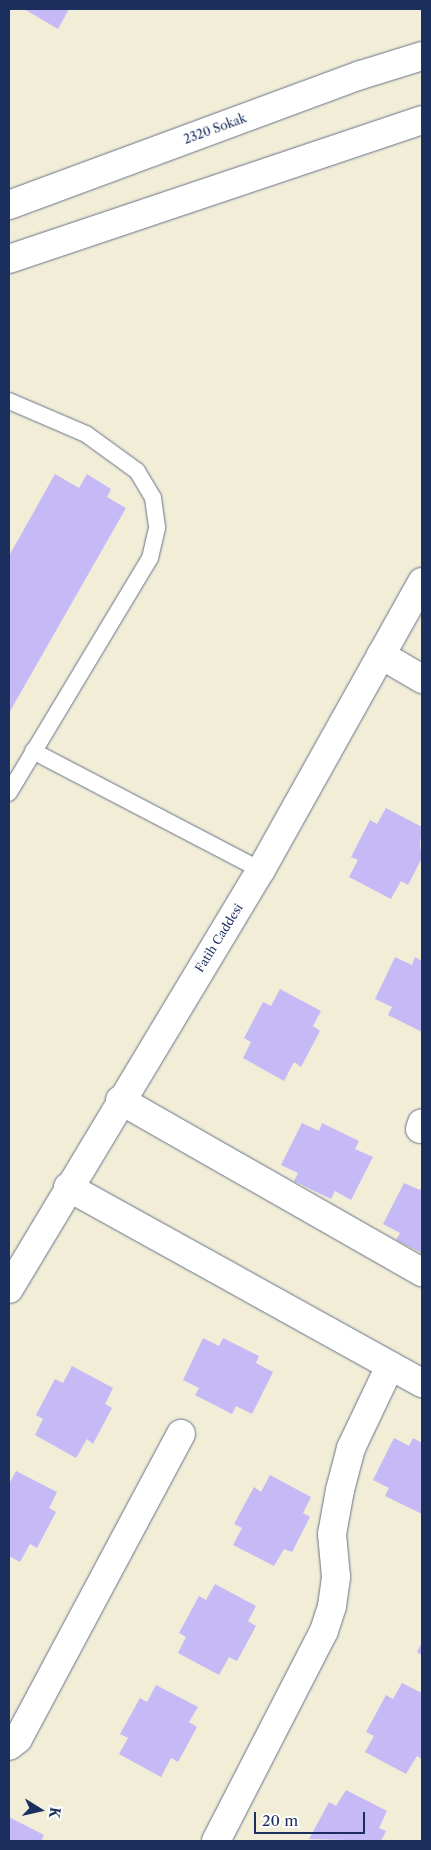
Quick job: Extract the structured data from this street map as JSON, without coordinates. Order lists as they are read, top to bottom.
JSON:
{
  "streets": {
    "street": ["2320 Sokak", "Fatih Caddesi"]
  },
  "scale_bar": "20 m",
  "north": "right"
}
